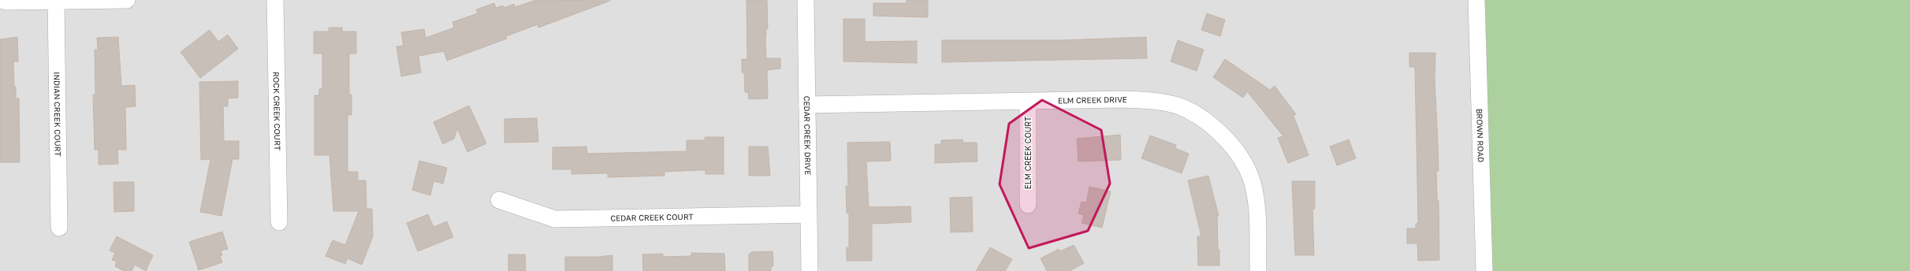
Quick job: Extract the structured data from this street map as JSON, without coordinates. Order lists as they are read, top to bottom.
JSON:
{
  "streets": {
    "street": [
      "ELM CREEK DRIVE",
      "ROCK CREEK COURT",
      "INDIAN CREEK COURT",
      "CEDAR CREEK DRIVE",
      "BROWN ROAD",
      "ELM CREEK COURT",
      "CEDAR CREEK COURT"
    ]
  },
  "crossings": [
    ["ELM CREEK DRIVE", "CEDAR CREEK DRIVE"],
    ["ELM CREEK DRIVE", "ELM CREEK COURT"],
    ["CEDAR CREEK DRIVE", "CEDAR CREEK COURT"]
  ]
}
